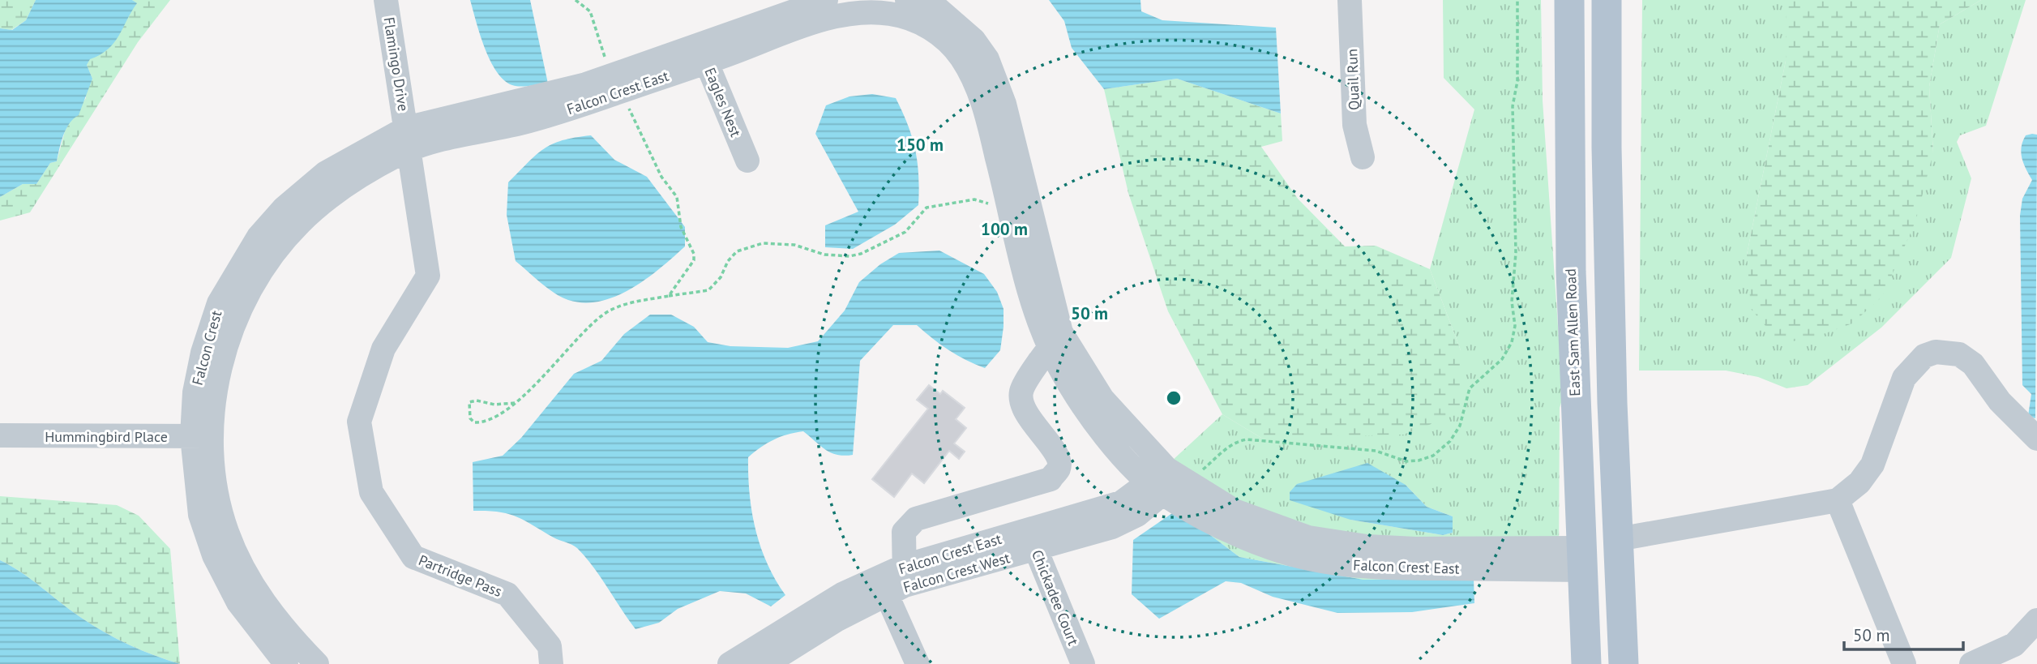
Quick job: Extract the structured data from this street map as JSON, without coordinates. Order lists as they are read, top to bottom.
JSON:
{
  "streets": {
    "main road": ["East Sam Allen Road"],
    "street": [
      "Flamingo Drive",
      "Quail Run",
      "Falcon Crest East",
      "Eagles Nest",
      "Falcon Crest",
      "Hummingbird Place",
      "Falcon Crest West",
      "Partridge Pass",
      "Chickadee Court"
    ]
  },
  "crossings": [
    ["Flamingo Drive", "Falcon Crest East"],
    ["Flamingo Drive", "Falcon Crest"],
    ["Flamingo Drive", "Partridge Pass"],
    ["Falcon Crest East", "Eagles Nest"],
    ["Falcon Crest East", "East Sam Allen Road"],
    ["Falcon Crest East", "Falcon Crest"],
    ["Falcon Crest East", "Falcon Crest West"],
    ["Falcon Crest East", "Partridge Pass"],
    ["Falcon Crest", "Hummingbird Place"],
    ["Falcon Crest", "Partridge Pass"],
    ["Falcon Crest West", "Chickadee Court"]
  ],
  "scale_bar": "50 m",
  "rings": ["150 m", "100 m", "50 m"]
}
